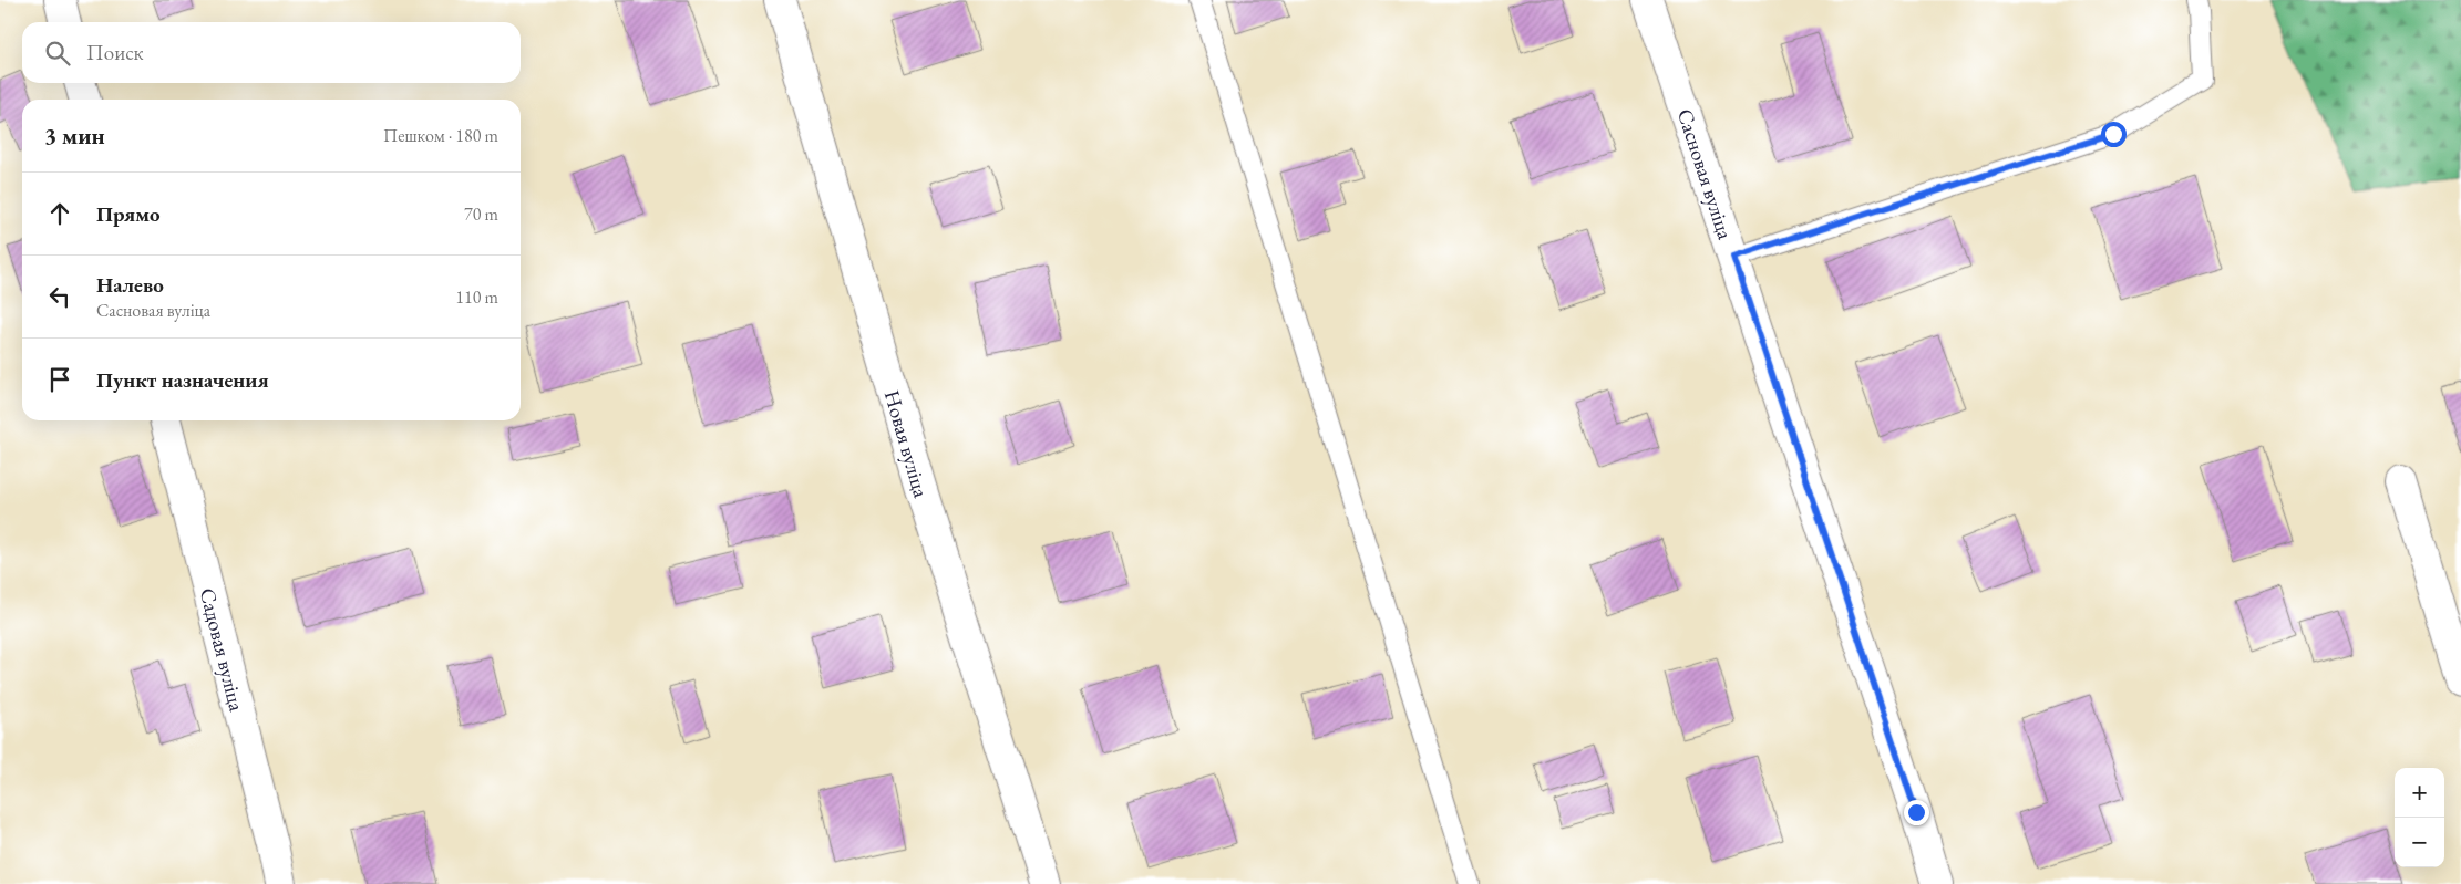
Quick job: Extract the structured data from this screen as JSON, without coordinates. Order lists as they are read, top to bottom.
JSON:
{
  "streets": {
    "street": ["Сасновая вуліца", "Новая вуліца", "Садовая вуліца"]
  },
  "page": {
    "search": "Поиск",
    "heading": ["3 мин", "Пешком · 180 m"],
    "list": [
      ["Прямо", "70 m"],
      ["Налево", "Сасновая вуліца", "110 m"],
      "Пункт назначения"
    ],
    "map_buttons": ["+", "−"]
  }
}
